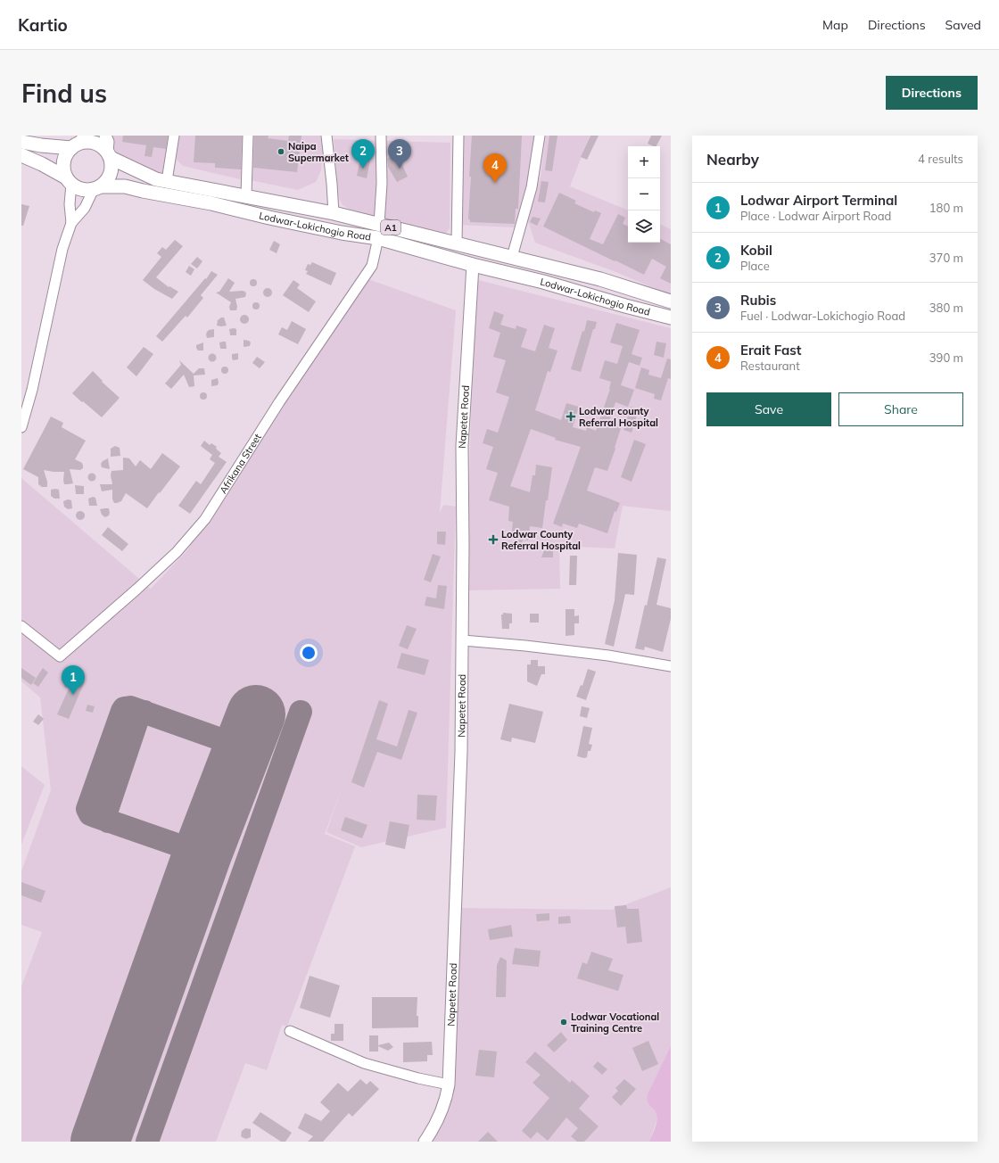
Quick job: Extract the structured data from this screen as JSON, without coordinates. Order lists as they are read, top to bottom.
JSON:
{
  "streets": {
    "highway": ["Lodwar-Lokichogio Road", "A1"],
    "main road": ["Napetet Road"],
    "street": ["Afrikana Street"]
  },
  "crossings": [
    ["Lodwar-Lokichogio Road", "A1"],
    ["Lodwar-Lokichogio Road", "Napetet Road"],
    ["Lodwar-Lokichogio Road", "Afrikana Street"]
  ],
  "places": {
    "other": ["Naipa Supermarket", "Lodwar Vocational Training Centre"],
    "health": ["Lodwar county Referral Hospital", "Lodwar County Referral Hospital"]
  },
  "page": {
    "header": "Kartio",
    "nav": ["Map", "Directions", "Saved"],
    "buttons": [
      "Directions",
      ["Save", "Share"]
    ],
    "title": "Find us",
    "heading": ["Nearby", "4 results"],
    "pins": [
      "2",
      "3",
      "4",
      "1"
    ],
    "map_buttons": ["+", "−"],
    "list": [
      {
        "mark": "1",
        "name": "Lodwar Airport Terminal",
        "note": "Place · Lodwar Airport Road",
        "value": "180 m"
      },
      {
        "mark": "2",
        "name": "Kobil",
        "note": "Place",
        "value": "370 m"
      },
      {
        "mark": "3",
        "name": "Rubis",
        "note": "Fuel · Lodwar-Lokichogio Road",
        "value": "380 m"
      },
      {
        "mark": "4",
        "name": "Erait Fast",
        "note": "Restaurant",
        "value": "390 m"
      }
    ]
  }
}
